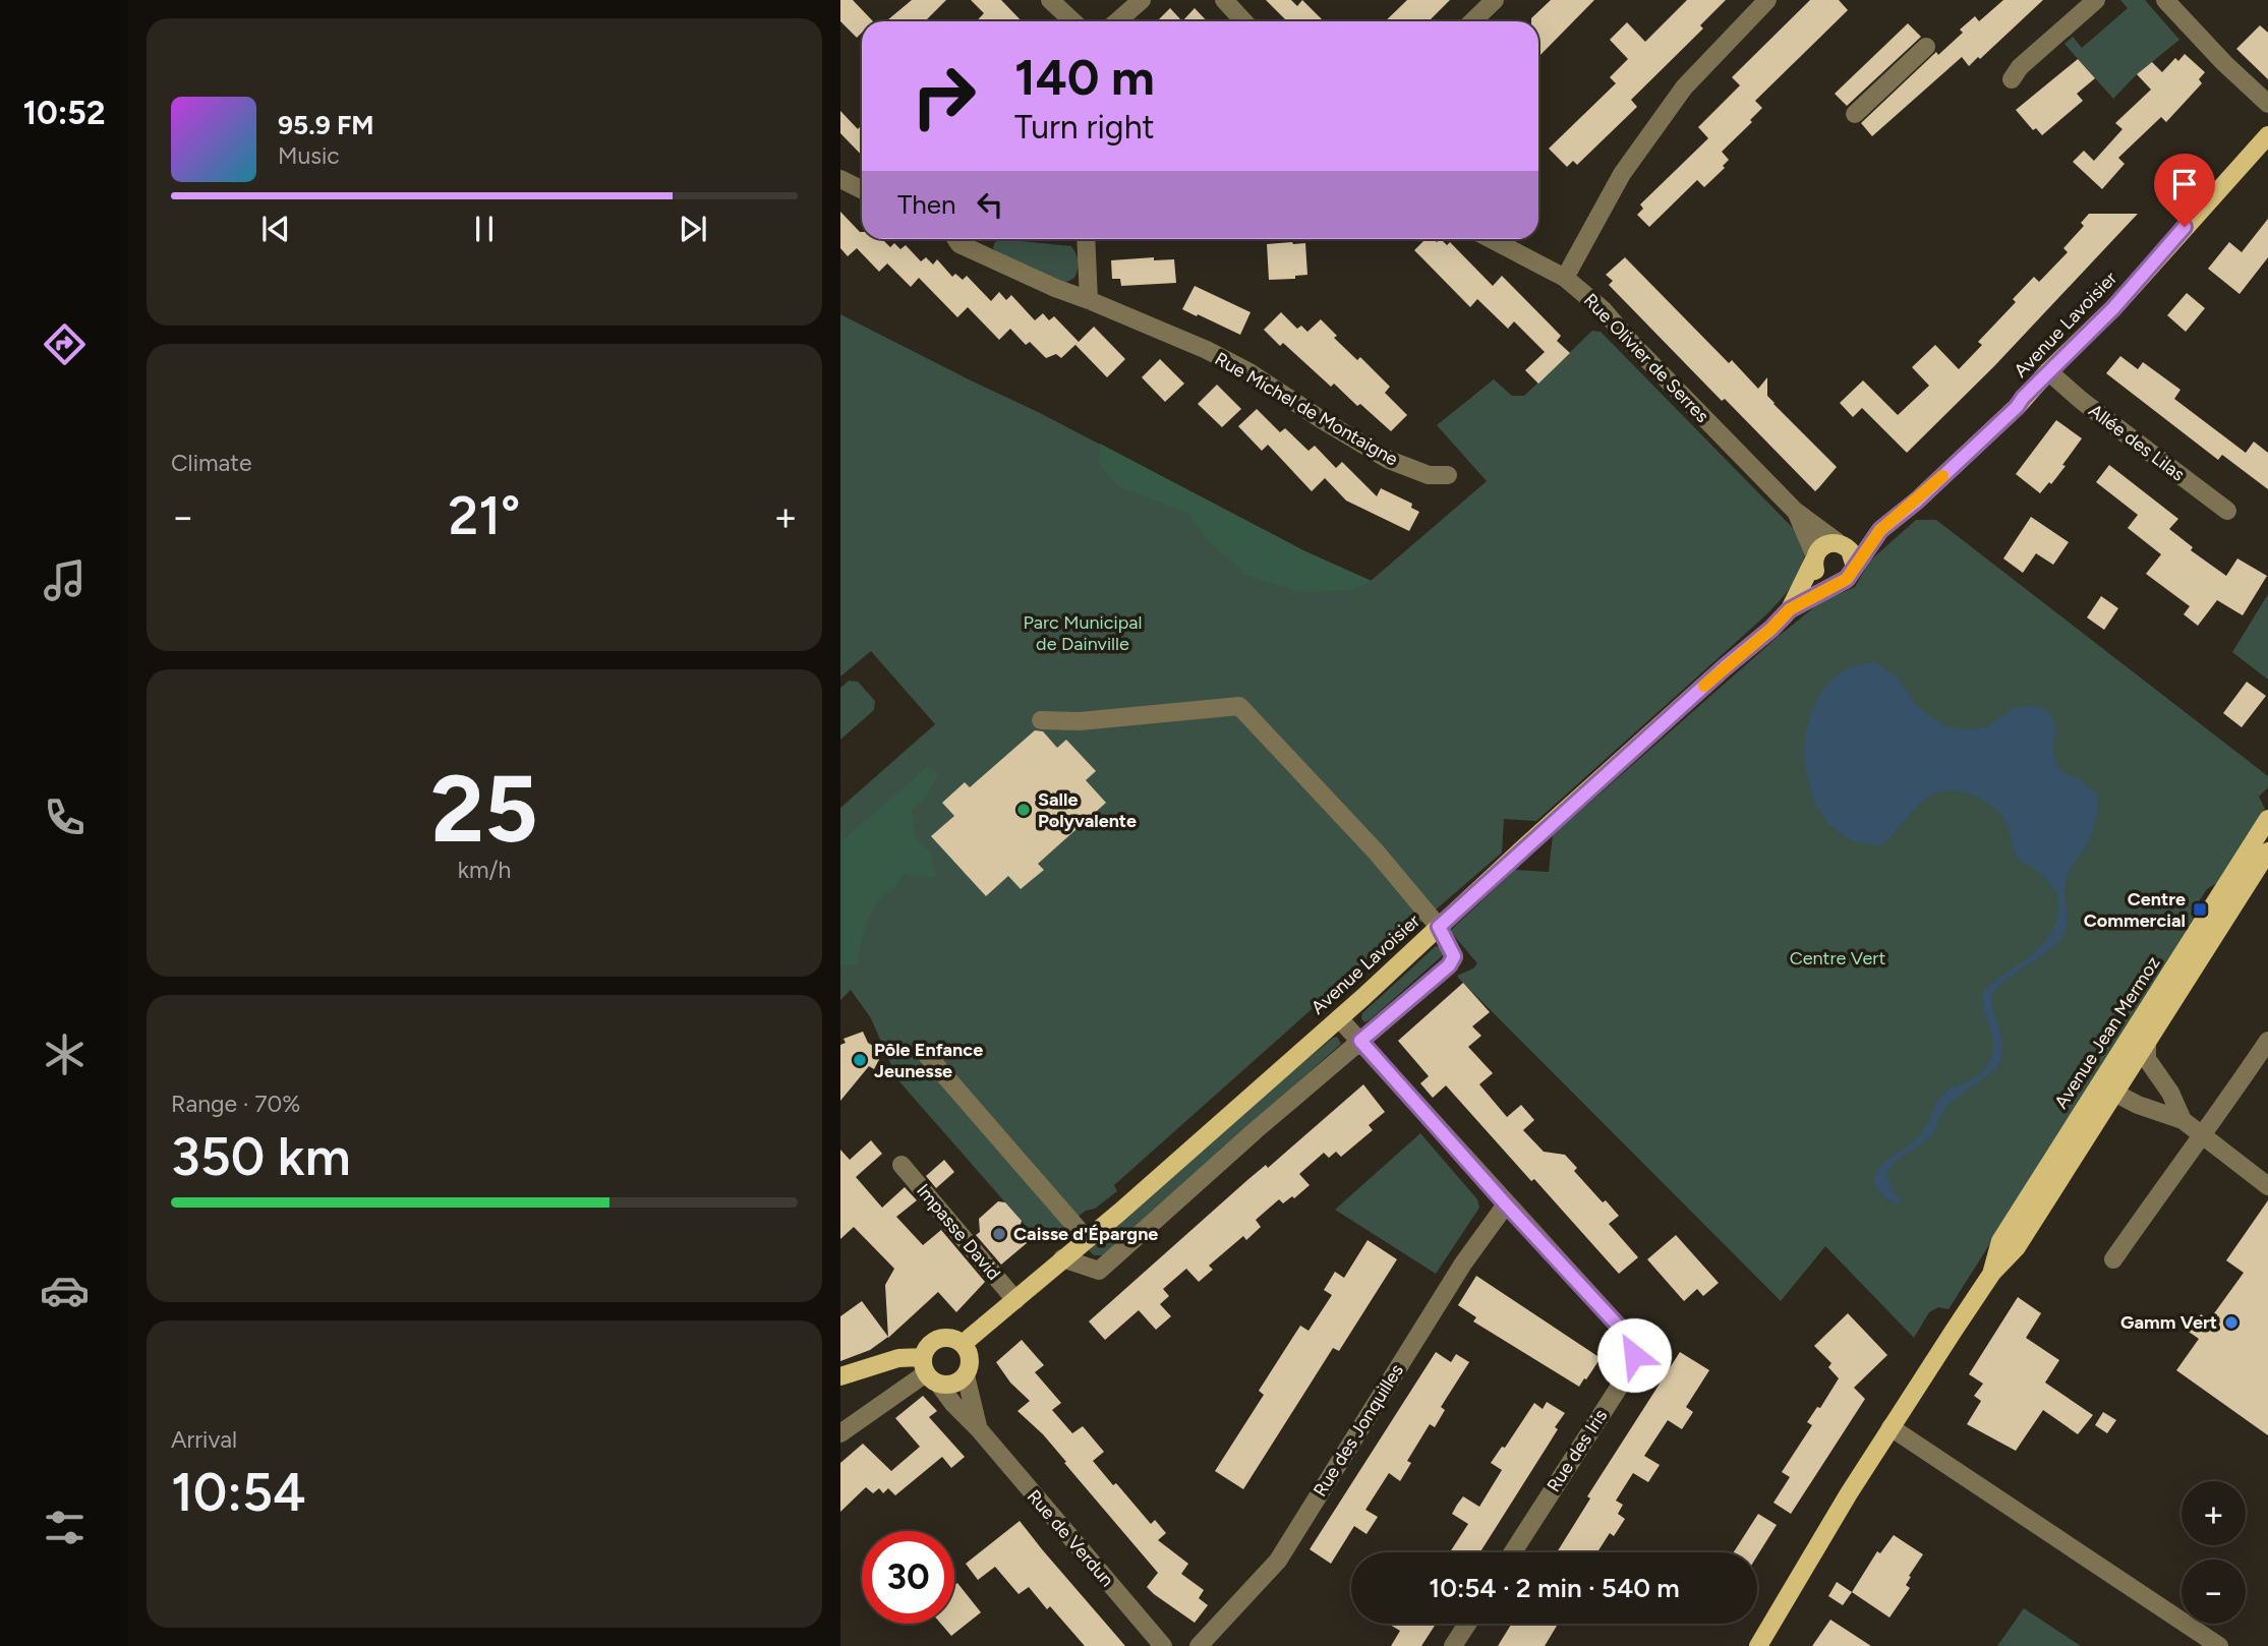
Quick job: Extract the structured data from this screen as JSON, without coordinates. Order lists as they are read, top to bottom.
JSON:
{
  "streets": {
    "main road": ["Avenue Lavoisier", "Avenue Jean Mermoz"],
    "street": [
      "Rue Olivier de Serres",
      "Rue Michel de Montaigne",
      "Allée des Lilas",
      "Impasse David",
      "Rue des Jonquilles",
      "Rue des Iris",
      "Rue de Verdun"
    ]
  },
  "crossings": [
    ["Avenue Lavoisier", "Rue Olivier de Serres"],
    ["Avenue Lavoisier", "Allée des Lilas"],
    ["Avenue Lavoisier", "Impasse David"],
    ["Avenue Lavoisier", "Rue des Iris"],
    ["Avenue Lavoisier", "Rue de Verdun"],
    ["Rue des Jonquilles", "Rue des Iris"]
  ],
  "parks": ["Parc Municipal de Dainville", "Centre Vert"],
  "places": {
    "other": [
      "Salle Polyvalente",
      "Pôle Enfance Jeunesse",
      "Caisse d'Épargne",
      "Gamm Vert"
    ],
    "transit": ["Centre Commercial"]
  },
  "page": {
    "tabs": "10:52",
    "turn": ["140 m", "Turn right"],
    "song": ["95.9 FM", "Music"],
    "then": "Then",
    "tile": [
      "Climate",
      ["25", "km/h"],
      ["Range · 70%", "350 km"],
      ["Arrival", "10:54"]
    ],
    "heat": ["−", "21°", "+"],
    "map_buttons": ["+", "−"],
    "limit": "30",
    "trip": "10:54 · 2 min · 540 m"
  }
}
